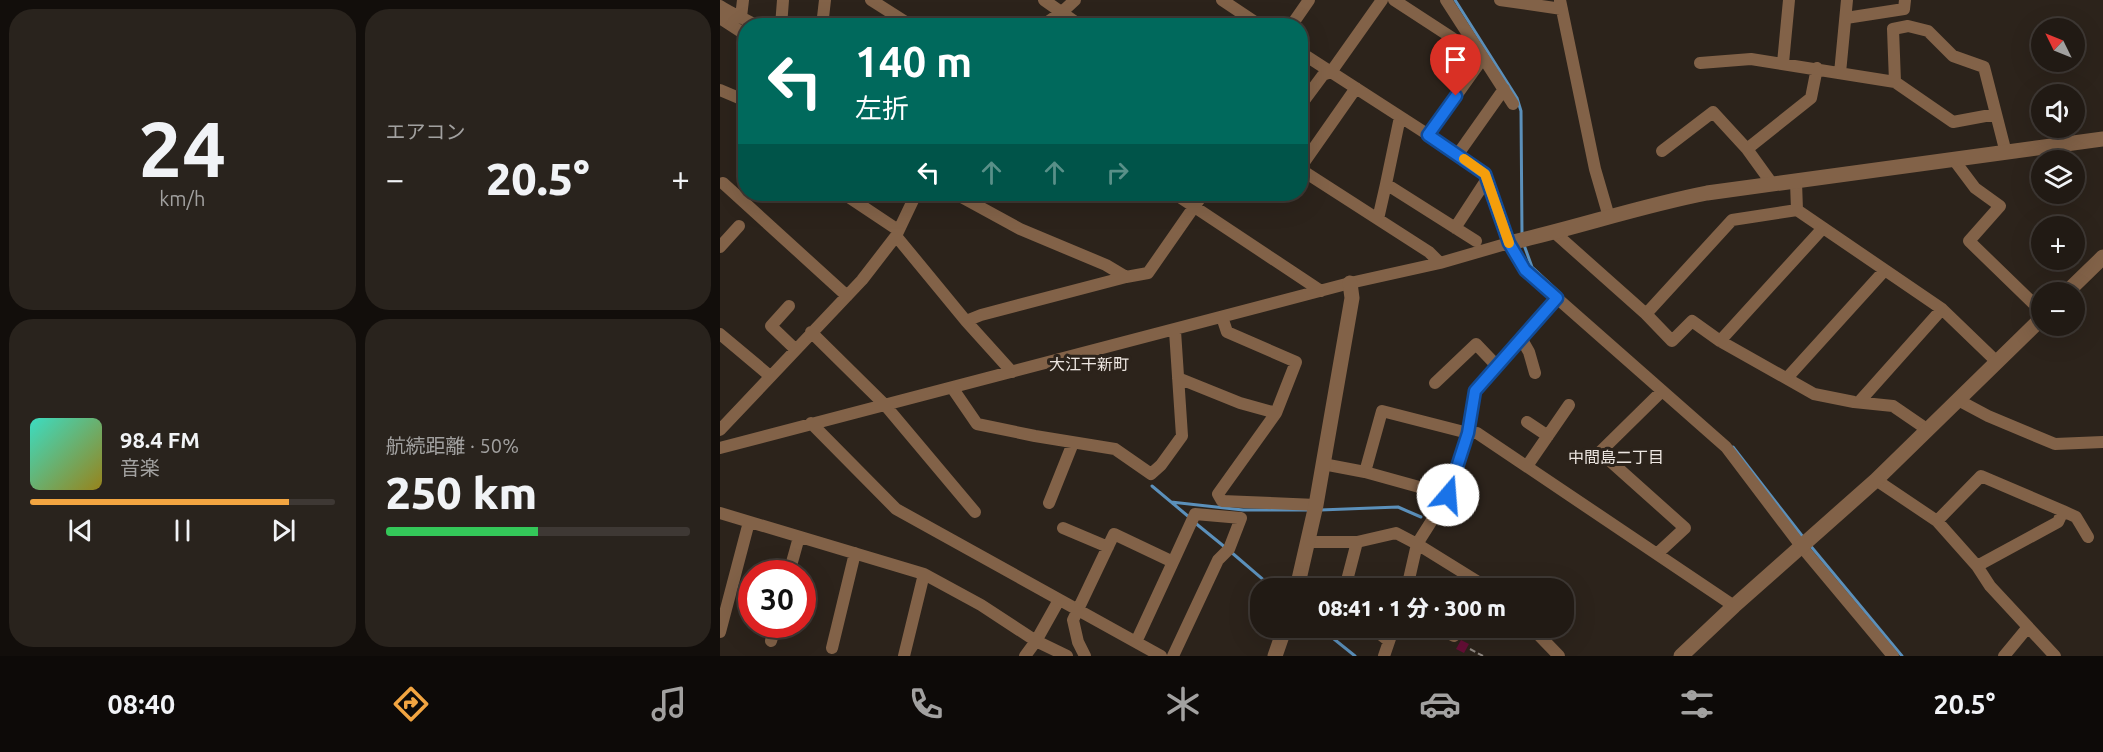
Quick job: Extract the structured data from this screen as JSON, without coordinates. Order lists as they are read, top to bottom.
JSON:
{
  "districts": ["大江干新町", "中間島二丁目"],
  "north": "top left",
  "page": {
    "tile": [
      ["24", "km/h"],
      "エアコン",
      ["航続距離 · 50%", "250 km"]
    ],
    "map_buttons": ["+", "−"],
    "turn": ["140 m", "左折"],
    "heat": ["−", "20.5°", "+"],
    "song": ["98.4 FM", "音楽"],
    "limit": "30",
    "trip": "08:41 · 1 分 · 300 m",
    "tabs": ["08:40", "20.5°"]
  }
}
